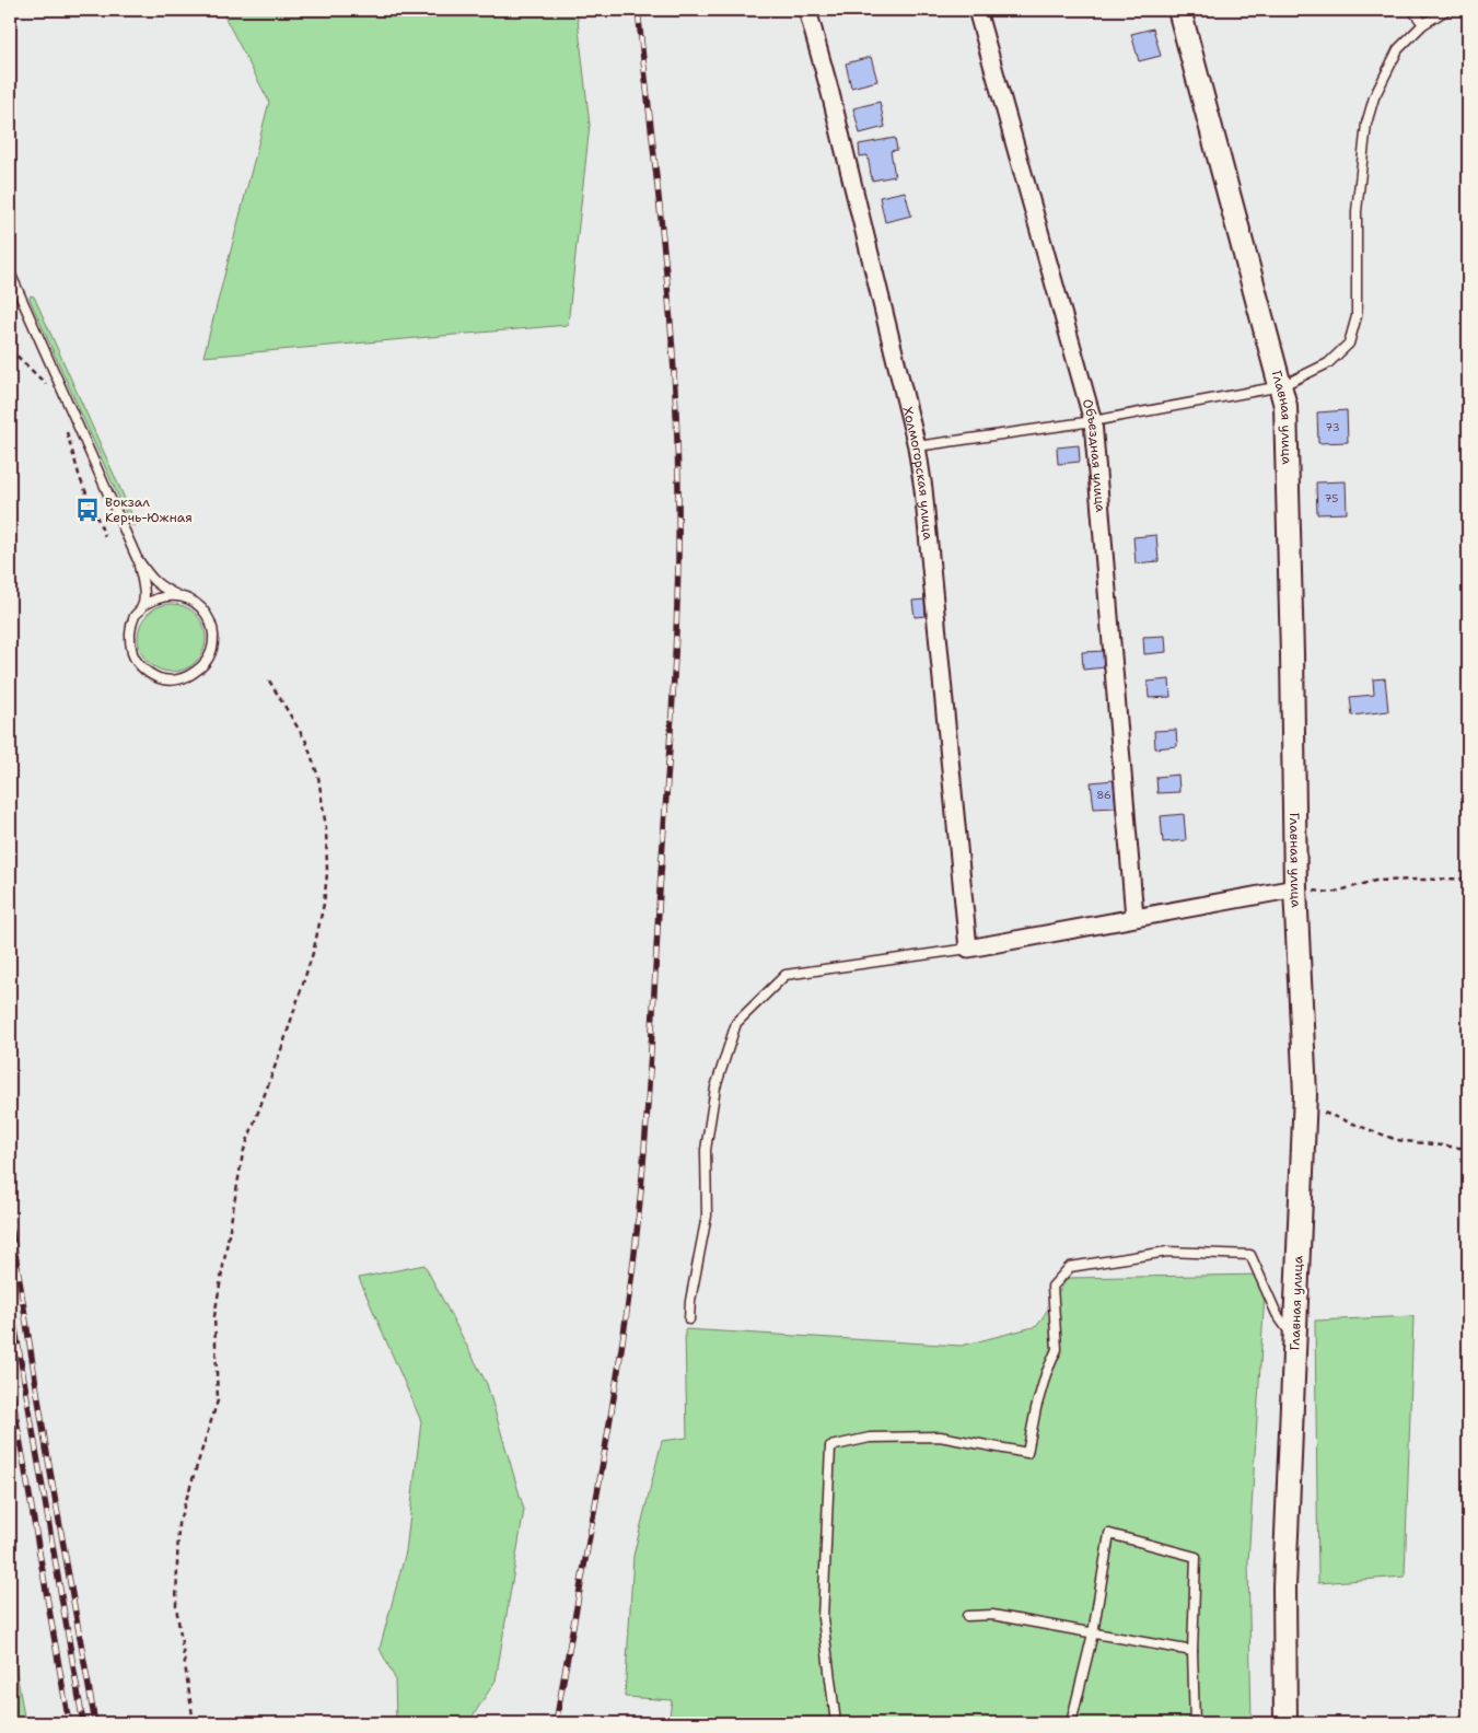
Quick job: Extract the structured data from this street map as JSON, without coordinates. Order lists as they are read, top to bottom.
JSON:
{
  "streets": {
    "street": ["Главная улица", "Объездная улица", "Холмогорская улица"]
  },
  "places": {
    "bus stop": ["Вокзал Керчь-Южная"]
  },
  "house_numbers": ["73", "75", "86"]
}
